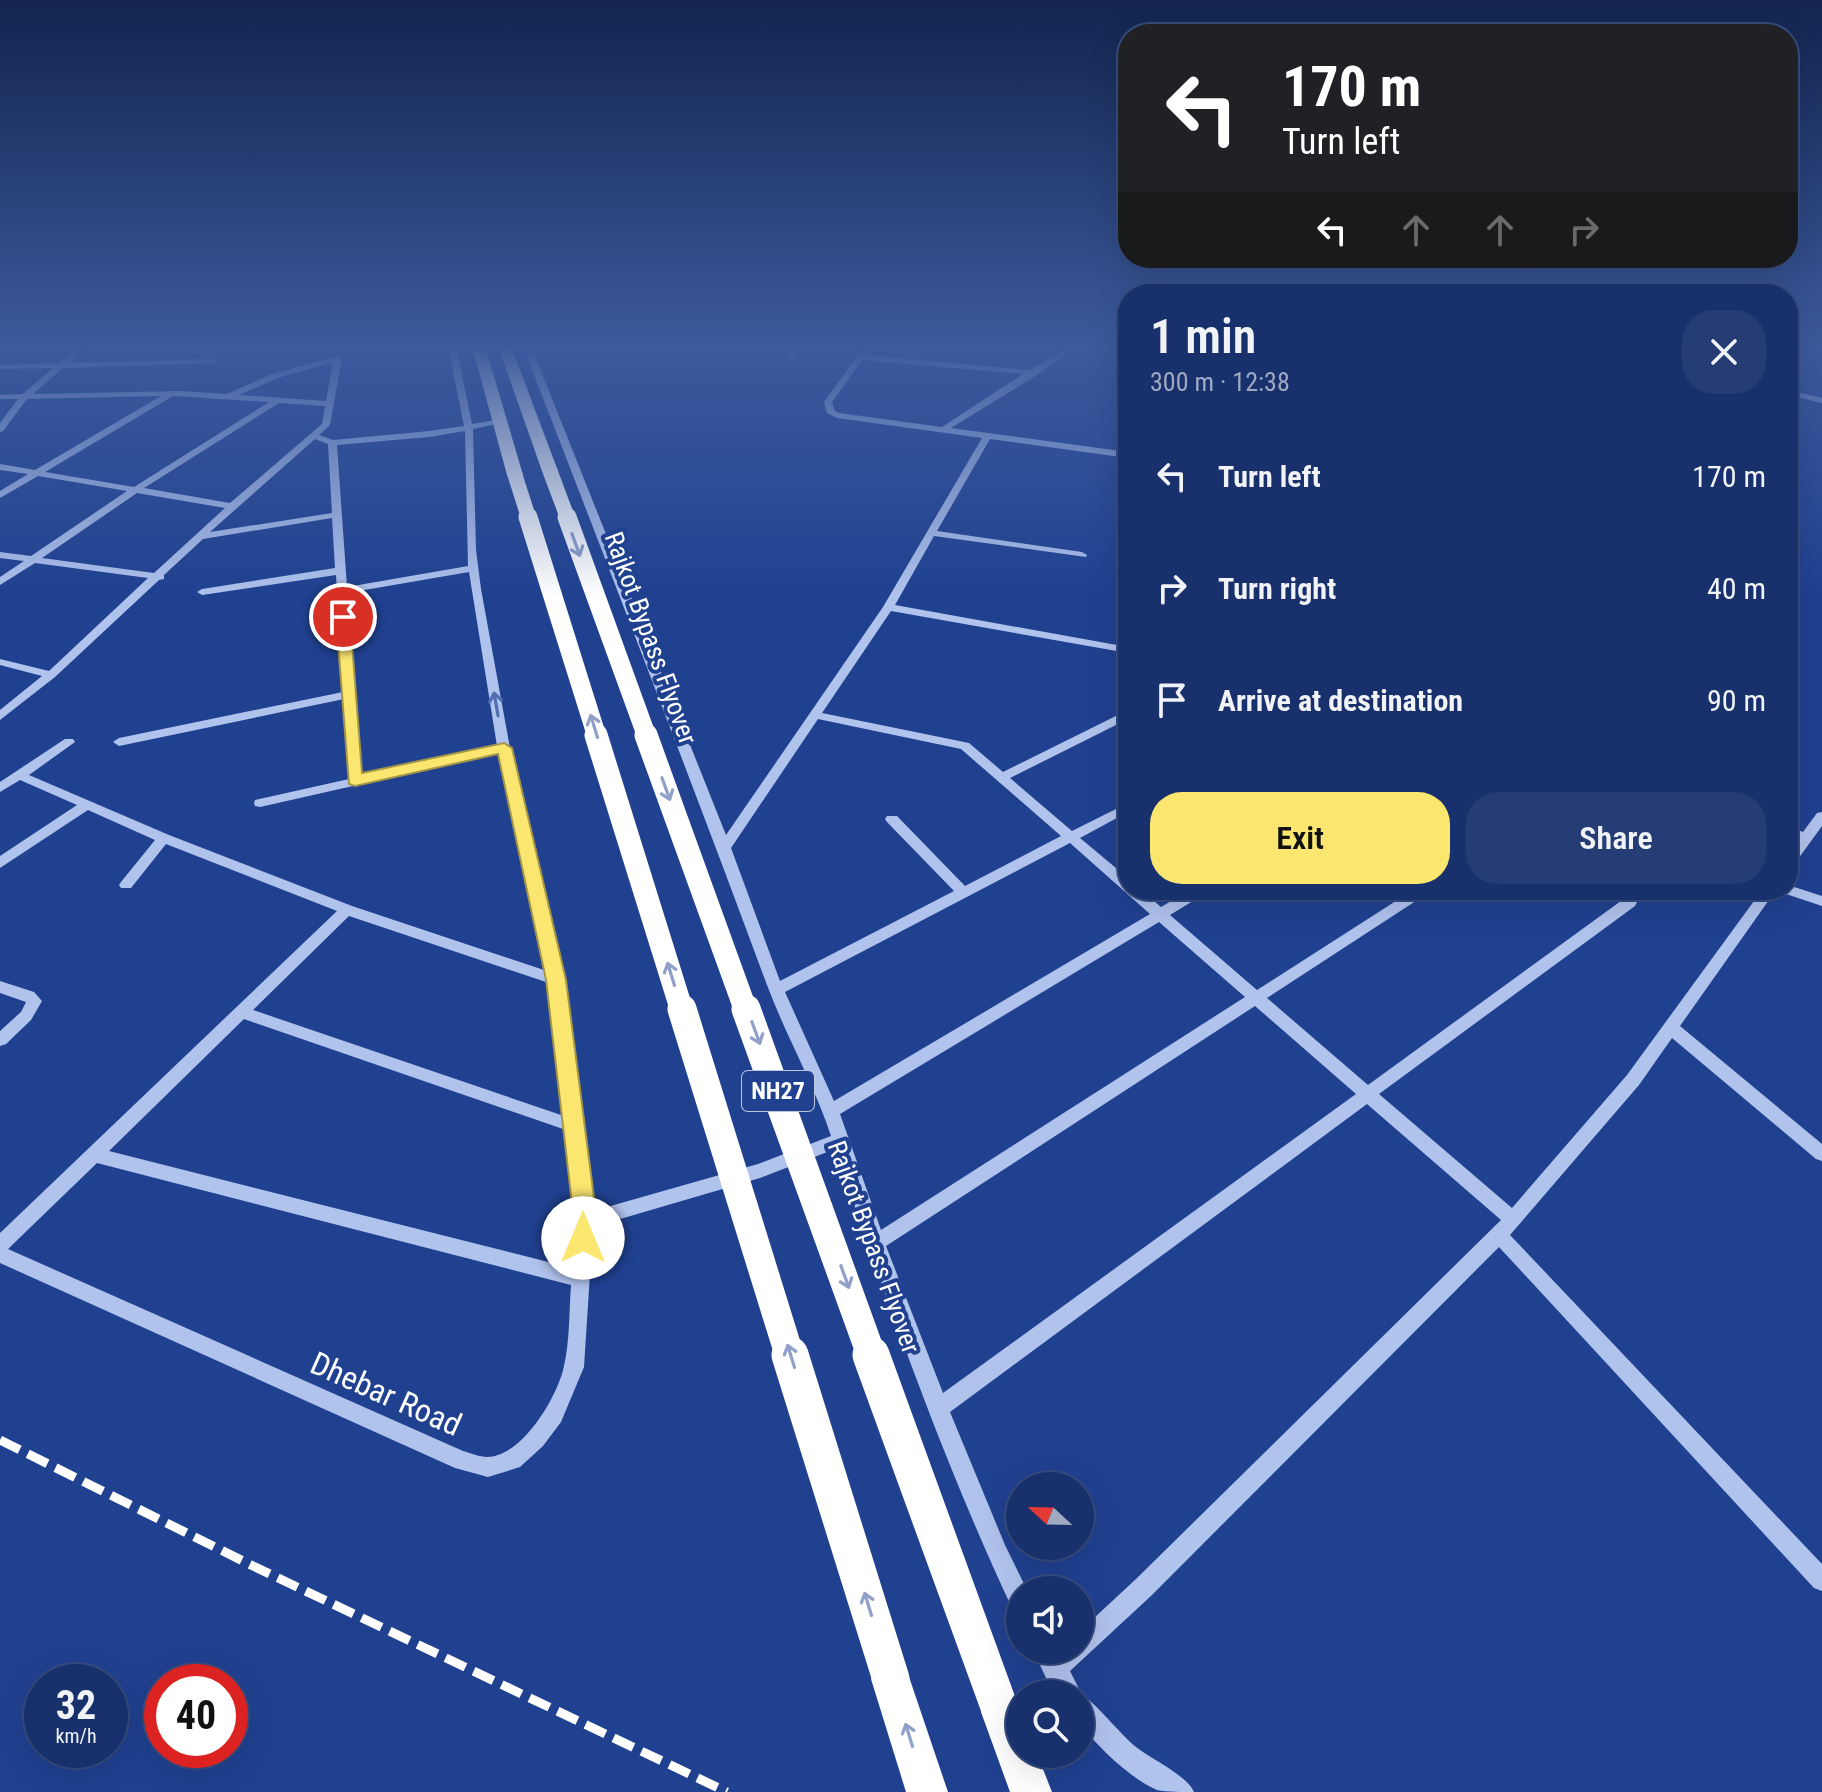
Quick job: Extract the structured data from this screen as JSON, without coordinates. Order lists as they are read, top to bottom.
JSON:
{
  "streets": {
    "highway": ["Rajkot Bypass Flyover", "NH27"],
    "street": ["Dhebar Road"]
  },
  "north": "left",
  "page": {
    "turn": ["170 m", "Turn left"],
    "heading": ["1 min", "300 m · 12:38"],
    "list": [
      {
        "name": "Turn left",
        "value": "170 m"
      },
      {
        "name": "Turn right",
        "value": "40 m"
      },
      {
        "name": "Arrive at destination",
        "value": "90 m"
      }
    ],
    "buttons": ["Exit", "Share"],
    "speed": "32 km/h",
    "limit": "40"
  }
}
